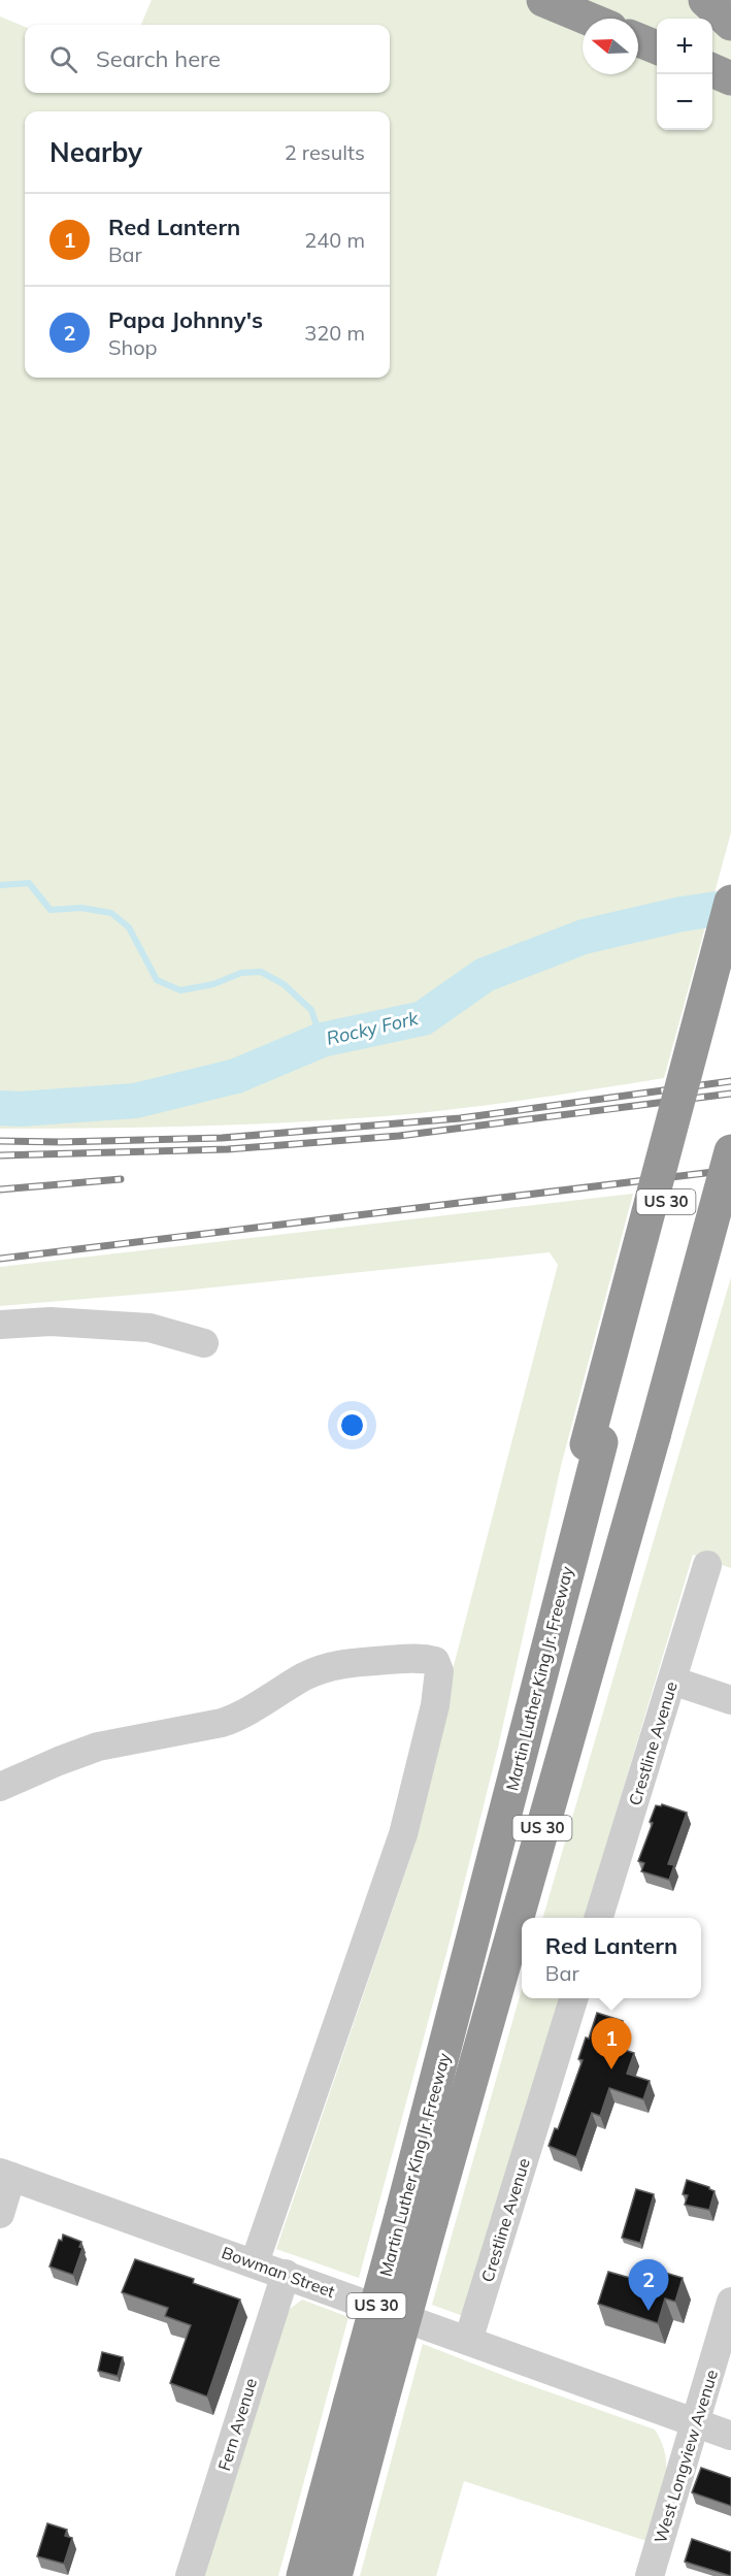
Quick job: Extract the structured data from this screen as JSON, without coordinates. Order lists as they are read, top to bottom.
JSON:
{
  "streets": {
    "highway": ["US 30", "Martin Luther King Jr. Freeway"],
    "street": [
      "Crestline Avenue",
      "Bowman Street",
      "Fern Avenue",
      "West Longview Avenue"
    ]
  },
  "crossings": [
    ["Crestline Avenue", "Bowman Street"],
    ["Bowman Street", "Fern Avenue"],
    ["Bowman Street", "West Longview Avenue"]
  ],
  "water": ["Rocky Fork"],
  "north": "left",
  "page": {
    "map_buttons": ["+", "−"],
    "search": "Search here",
    "heading": ["Nearby", "2 results"],
    "list": [
      {
        "mark": "1",
        "name": "Red Lantern",
        "note": "Bar",
        "value": "240 m"
      },
      {
        "mark": "2",
        "name": "Papa Johnny's",
        "note": "Shop",
        "value": "320 m"
      }
    ],
    "popup": ["Red Lantern", "Bar"],
    "pins": ["1", "2"]
  }
}
